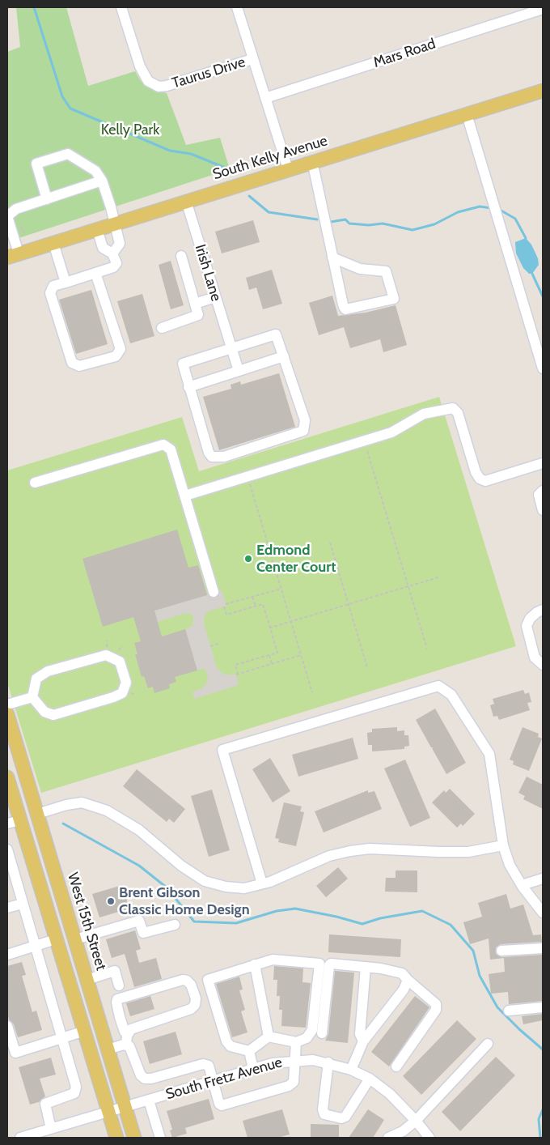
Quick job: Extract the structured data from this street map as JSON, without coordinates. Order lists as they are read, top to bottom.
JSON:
{
  "streets": {
    "main road": ["South Kelly Avenue", "West 15th Street"],
    "street": [
      "Mars Road",
      "Taurus Drive",
      "Irish Lane",
      "South Fretz Avenue"
    ]
  },
  "crossings": [
    ["South Kelly Avenue", "Irish Lane"],
    ["West 15th Street", "South Fretz Avenue"]
  ],
  "parks": ["Kelly Park"],
  "places": ["Edmond Center Court", "Brent Gibson Classic Home Design"]
}
